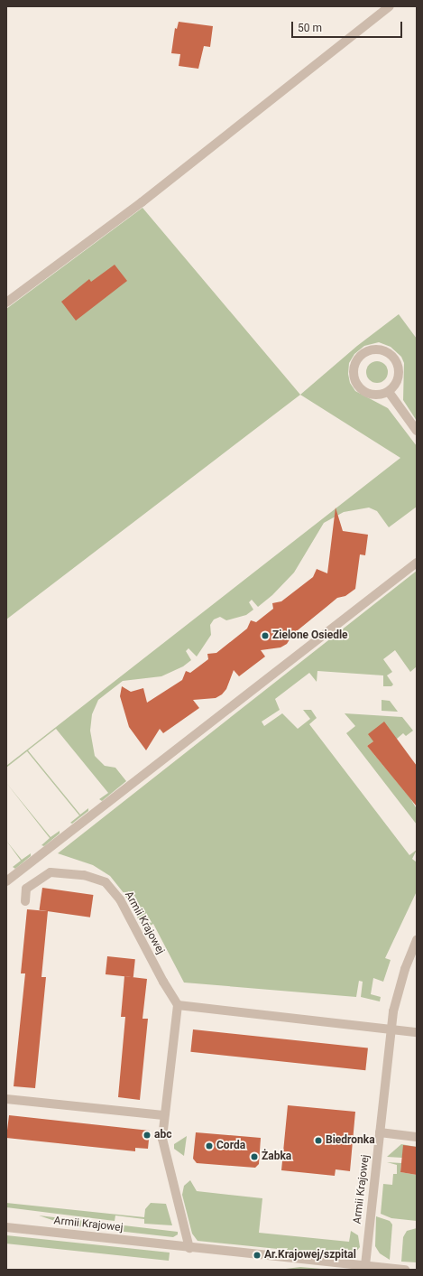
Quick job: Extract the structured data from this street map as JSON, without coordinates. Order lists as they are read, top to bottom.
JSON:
{
  "streets": {
    "street": ["Armii Krajowej"]
  },
  "places": [
    "Zielone Osiedle",
    "abc",
    "Biedronka",
    "Corda",
    "Żabka",
    "Ar.Krajowej/szpital"
  ],
  "scale_bar": "50 m"
}
